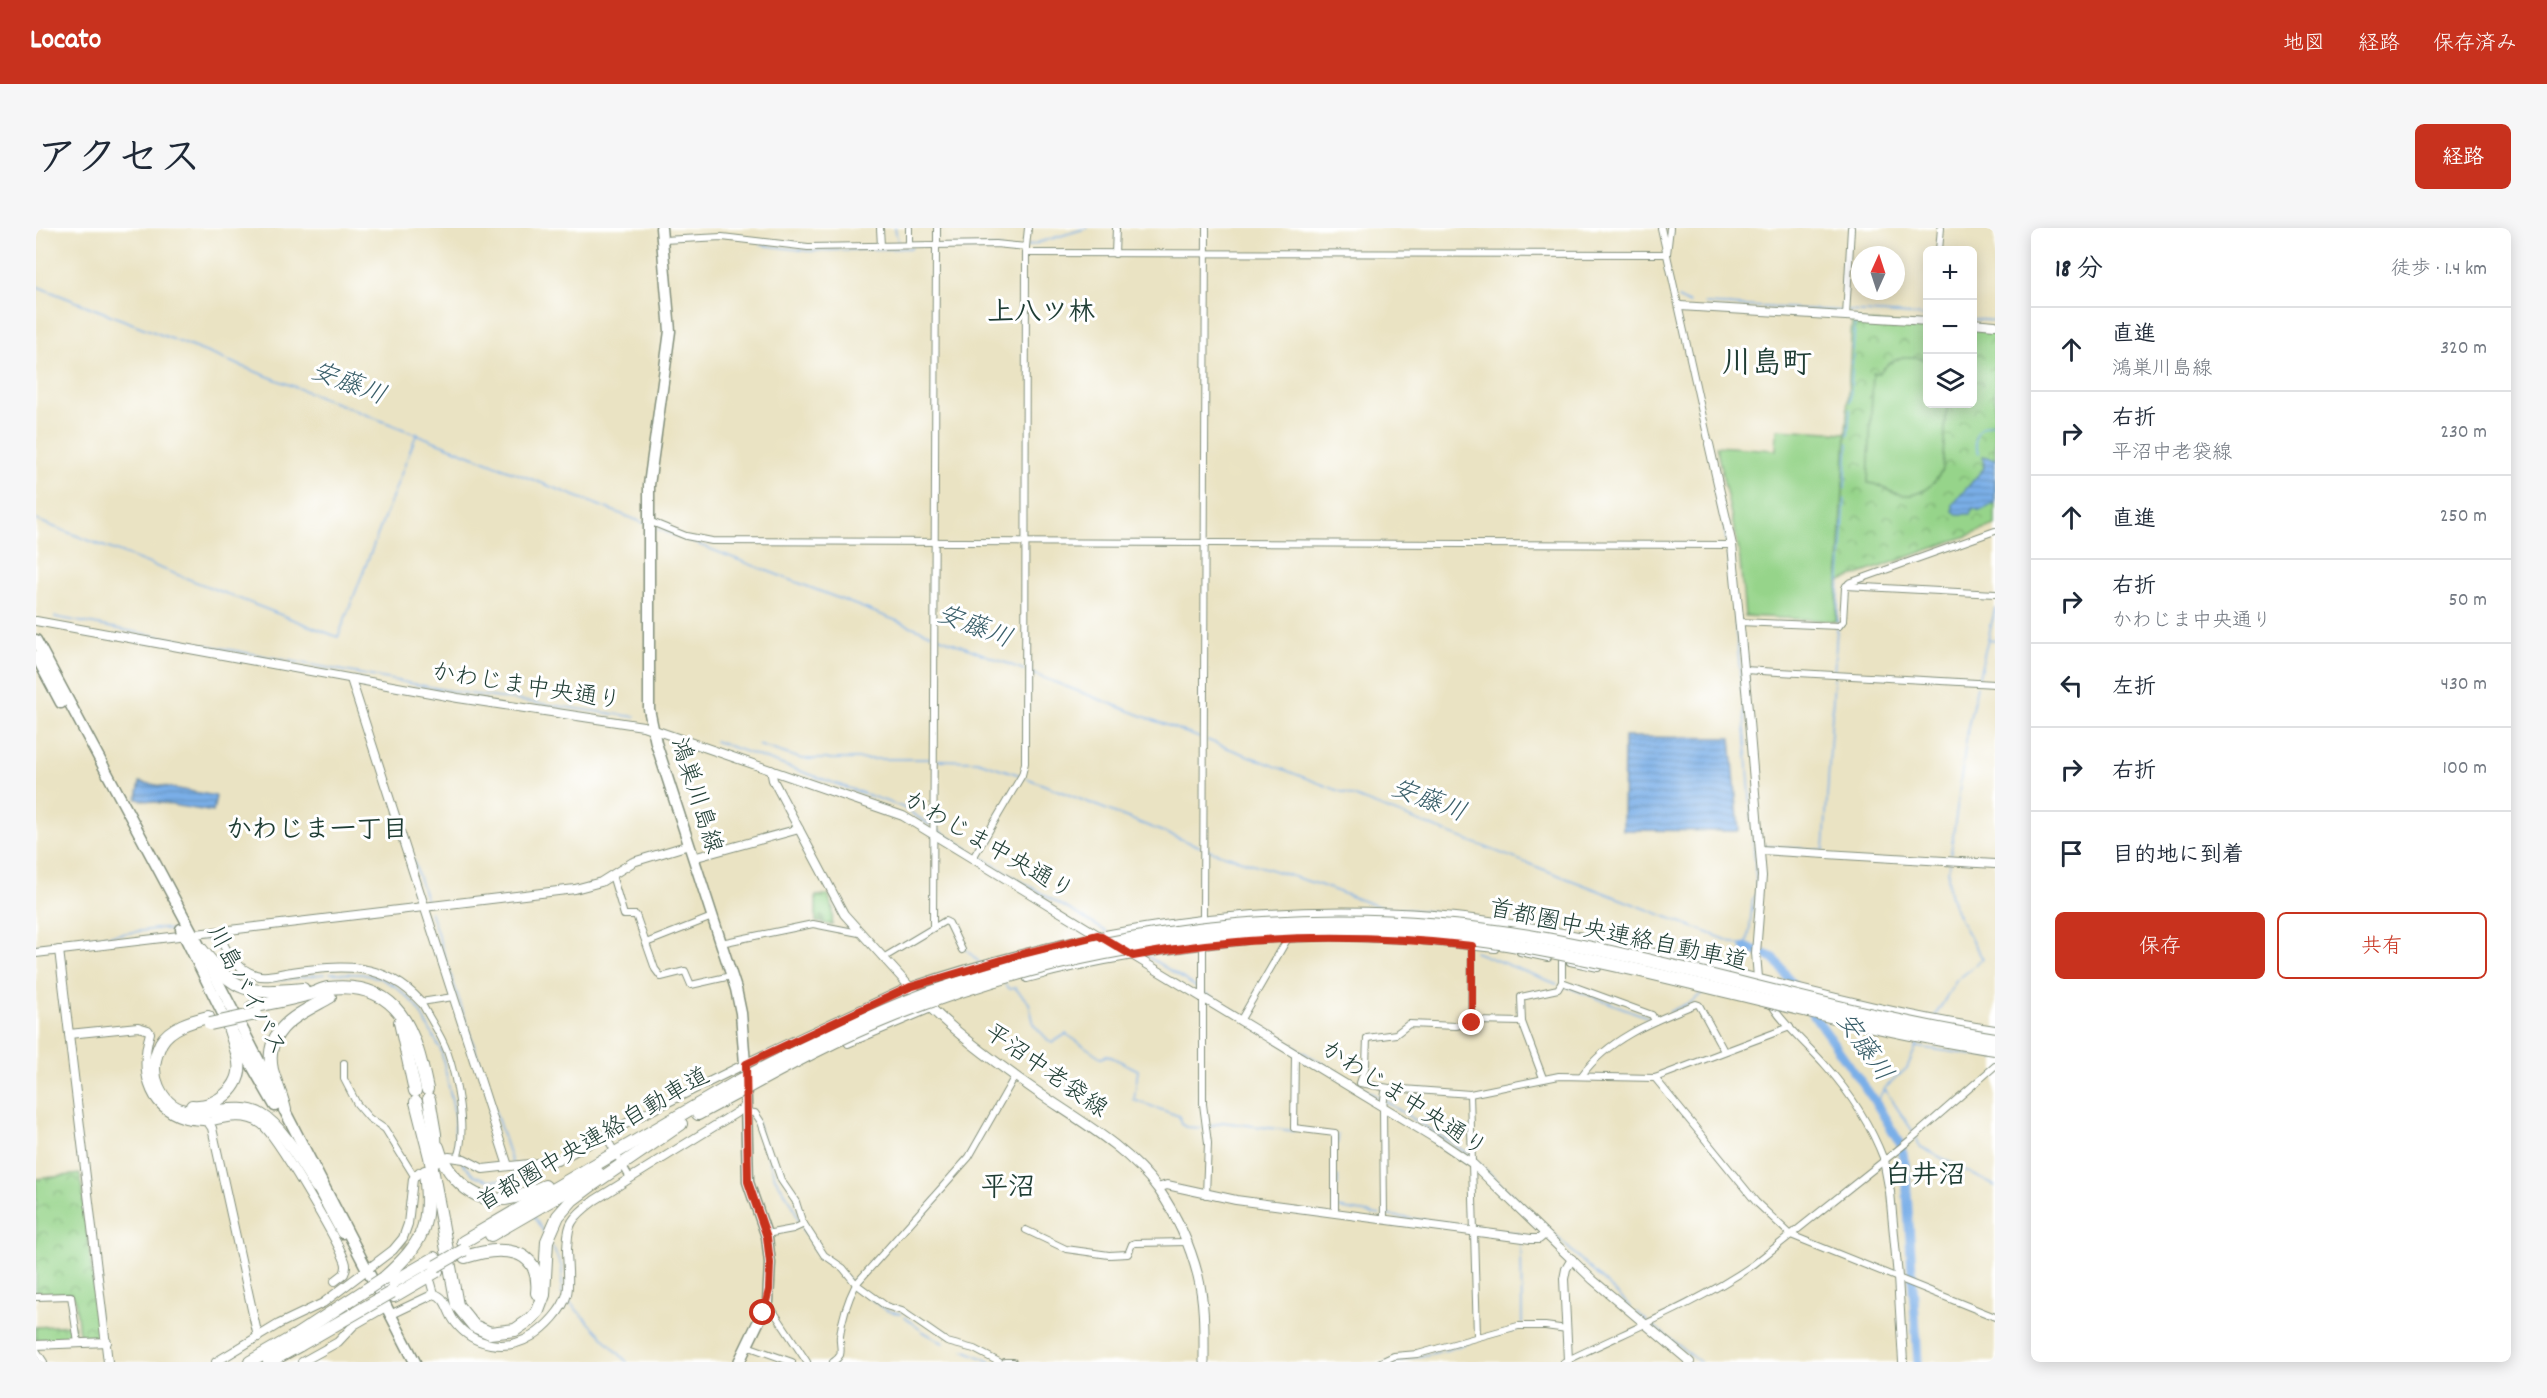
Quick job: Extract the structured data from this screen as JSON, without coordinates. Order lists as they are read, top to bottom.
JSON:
{
  "streets": {
    "highway": ["首都圏中央連絡自動車道"],
    "main road": ["鴻巣川島線", "川島バイパス", "平沼中老袋線"],
    "street": ["かわじま中央通り"]
  },
  "crossings": [
    ["かわじま中央通り", "鴻巣川島線"]
  ],
  "districts": [
    "上八ツ林",
    "川島町",
    "かわじま一丁目",
    "白井沼",
    "平沼"
  ],
  "water": ["安藤川"],
  "north": "top",
  "page": {
    "header": "Locato",
    "nav": ["地図", "経路", "保存済み"],
    "title": "アクセス",
    "buttons": [
      "経路",
      ["保存", "共有"]
    ],
    "heading": ["18 分", "徒歩 · 1.4 km"],
    "map_buttons": ["+", "−"],
    "list": [
      ["直進", "鴻巣川島線", "320 m"],
      ["右折", "平沼中老袋線", "230 m"],
      ["直進", "250 m"],
      ["右折", "かわじま中央通り", "50 m"],
      ["左折", "430 m"],
      ["右折", "100 m"],
      "目的地に到着"
    ]
  }
}
